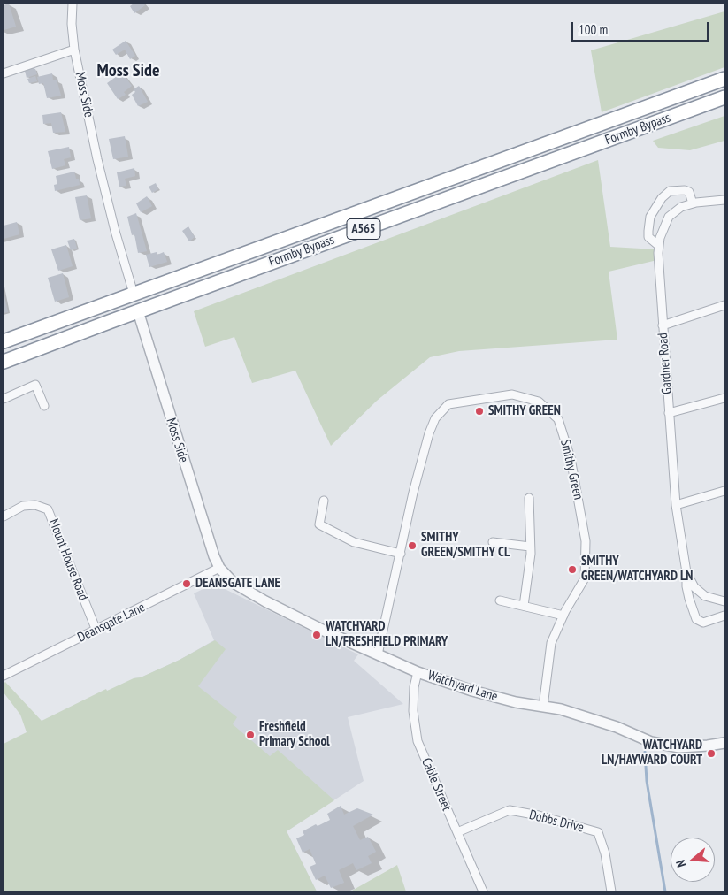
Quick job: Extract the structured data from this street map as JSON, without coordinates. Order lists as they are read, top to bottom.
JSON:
{
  "streets": {
    "highway": ["Formby Bypass", "A565"],
    "street": [
      "Moss Side",
      "Gardner Road",
      "Smithy Green",
      "Mount House Road",
      "Deansgate Lane",
      "Watchyard Lane",
      "Cable Street",
      "Dobbs Drive"
    ]
  },
  "crossings": [
    ["Moss Side", "Formby Bypass"],
    ["Moss Side", "Deansgate Lane"],
    ["Moss Side", "Watchyard Lane"],
    ["Smithy Green", "Watchyard Lane"],
    ["Mount House Road", "Deansgate Lane"],
    ["Deansgate Lane", "Watchyard Lane"],
    ["Watchyard Lane", "Cable Street"],
    ["Cable Street", "Dobbs Drive"]
  ],
  "districts": ["Moss Side"],
  "places": [
    "SMITHY GREEN",
    "SMITHY GREEN/SMITHY CL",
    "SMITHY GREEN/WATCHYARD LN",
    "DEANSGATE LANE",
    "WATCHYARD LN/FRESHFIELD PRIMARY",
    "Freshfield Primary School",
    "WATCHYARD LN/HAYWARD COURT"
  ],
  "scale_bar": "100 m",
  "north": "left"
}
